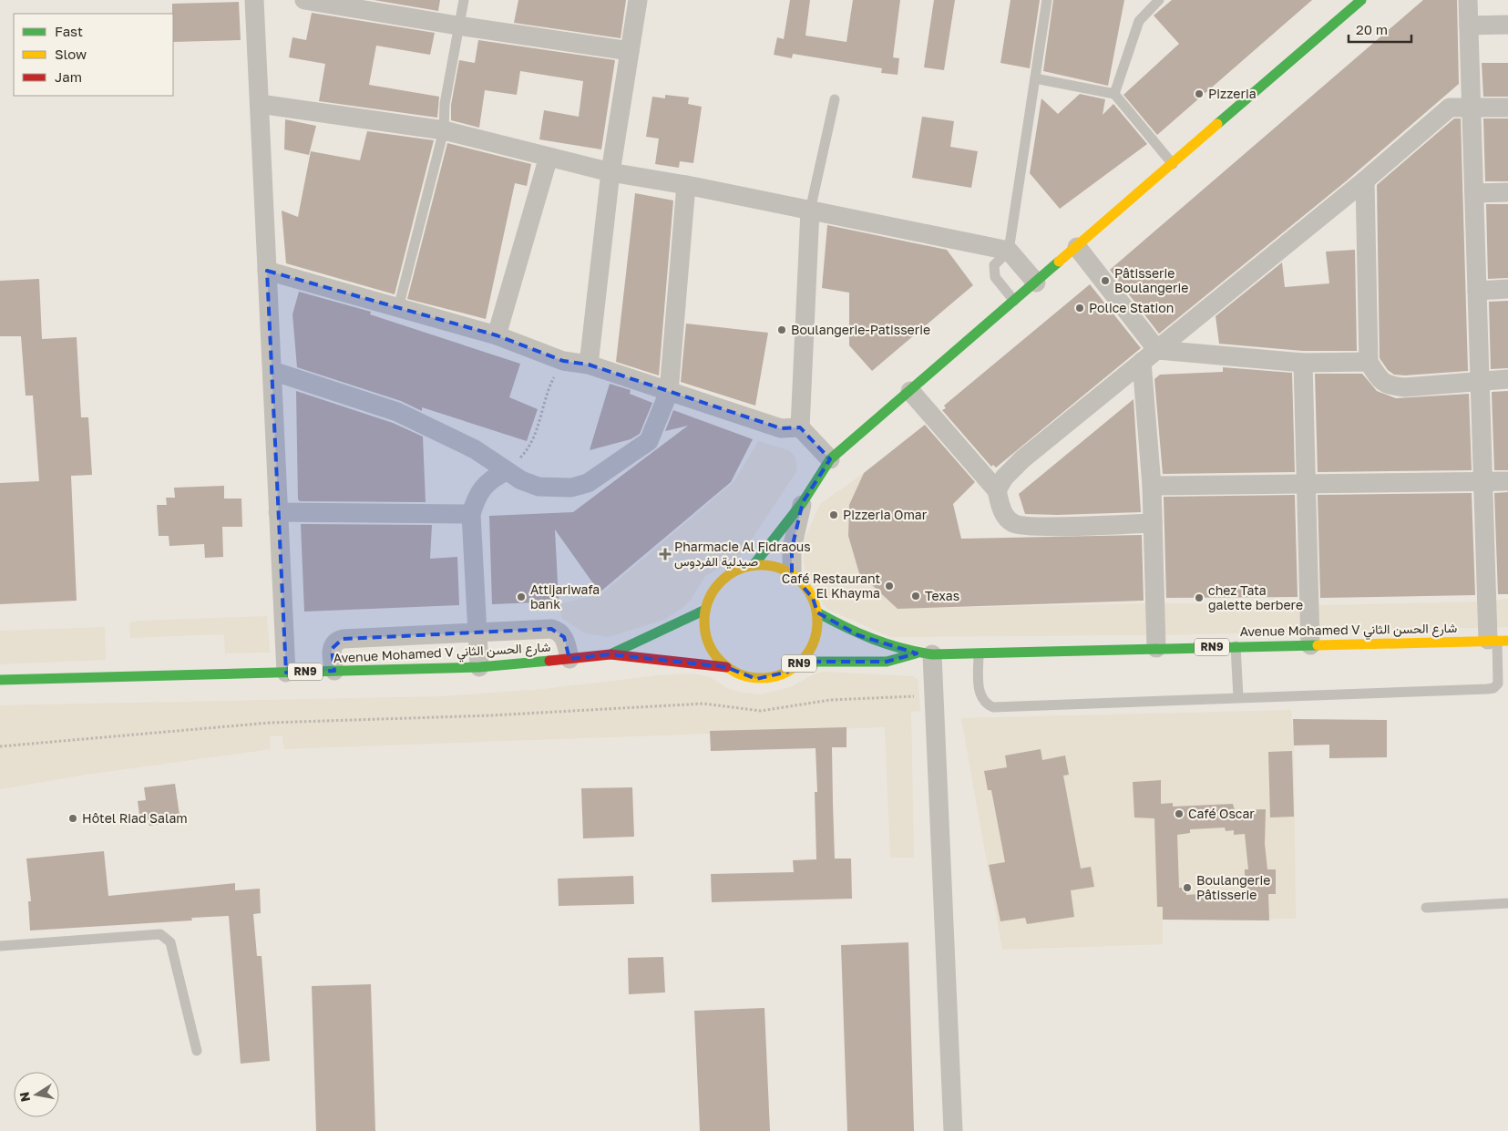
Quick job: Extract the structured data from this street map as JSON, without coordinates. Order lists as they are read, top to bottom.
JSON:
{
  "streets": {
    "main road": ["Avenue Mohamed V شارع الحسن الثاني", "RN9"]
  },
  "places": {
    "other": [
      "Pizzeria",
      "Pâtisserie Boulangerie",
      "Police Station",
      "Boulangerie-Patisserie",
      "Pizzeria Omar",
      "Café Restaurant El Khayma",
      "Texas",
      "Attijariwafa bank",
      "chez Tata galette berbere",
      "Café Oscar",
      "Hôtel Riad Salam",
      "Boulangerie Pâtisserie"
    ],
    "health": ["Pharmacie Al Fidraous صيدلية الفردوس"]
  },
  "legend": ["Fast", "Slow", "Jam"],
  "scale_bar": "20 m",
  "north": "left"
}
